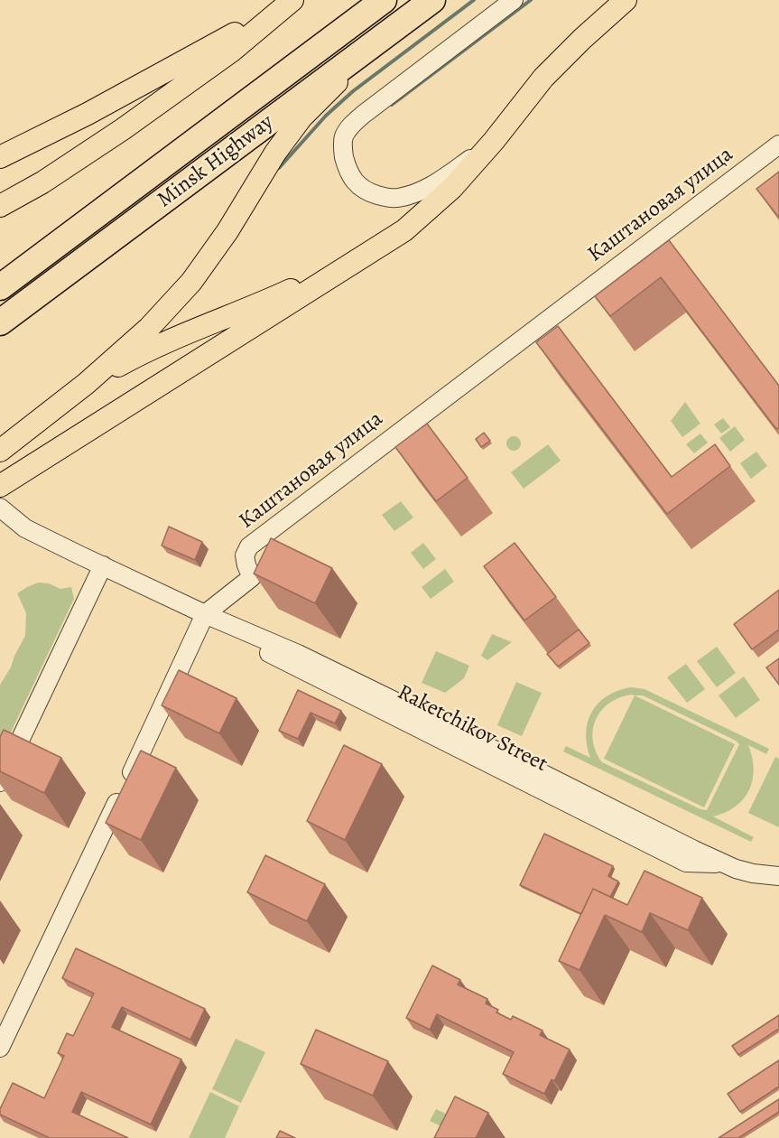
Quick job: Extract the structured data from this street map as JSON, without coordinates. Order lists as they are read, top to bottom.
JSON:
{
  "streets": {
    "highway": ["Minsk Highway"],
    "street": ["Каштановая улица", "Raketchikov Street"]
  },
  "crossings": [
    ["Каштановая улица", "Raketchikov Street"]
  ]
}
